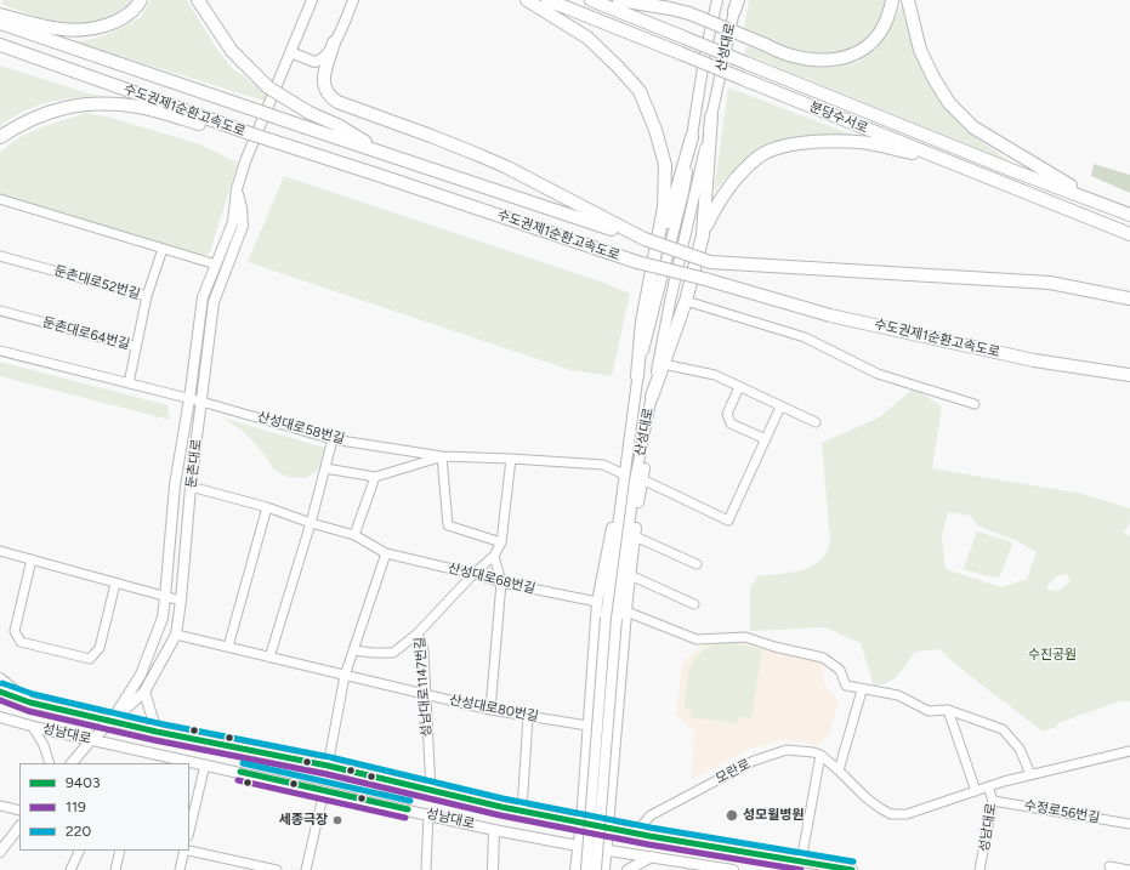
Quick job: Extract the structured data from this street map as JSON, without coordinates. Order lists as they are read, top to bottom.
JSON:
{
  "streets": {
    "highway": ["수도권제1순환고속도로", "분당수서로"],
    "main road": ["산성대로", "둔촌대로", "성남대로"],
    "street": [
      "둔촌대로52번길",
      "둔촌대로64번길",
      "산성대로58번길",
      "산성대로68번길",
      "성남대로1147번길",
      "산성대로80번길",
      "모란로",
      "수정로56번길"
    ]
  },
  "crossings": [
    ["산성대로", "산성대로58번길"],
    ["산성대로58번길", "둔촌대로"],
    ["둔촌대로", "산성대로68번길"],
    ["둔촌대로", "산성대로80번길"],
    ["둔촌대로", "성남대로"],
    ["산성대로68번길", "성남대로1147번길"],
    ["성남대로1147번길", "산성대로80번길"],
    ["성남대로1147번길", "성남대로"],
    ["성남대로", "모란로"],
    ["성남대로", "수정로56번길"]
  ],
  "parks": ["수진공원"],
  "places": ["성모윌병원", "세종극장"],
  "lines": ["transit line 220", "transit line 9403", "transit line 119"],
  "legend": ["9403", "119", "220"]
}
